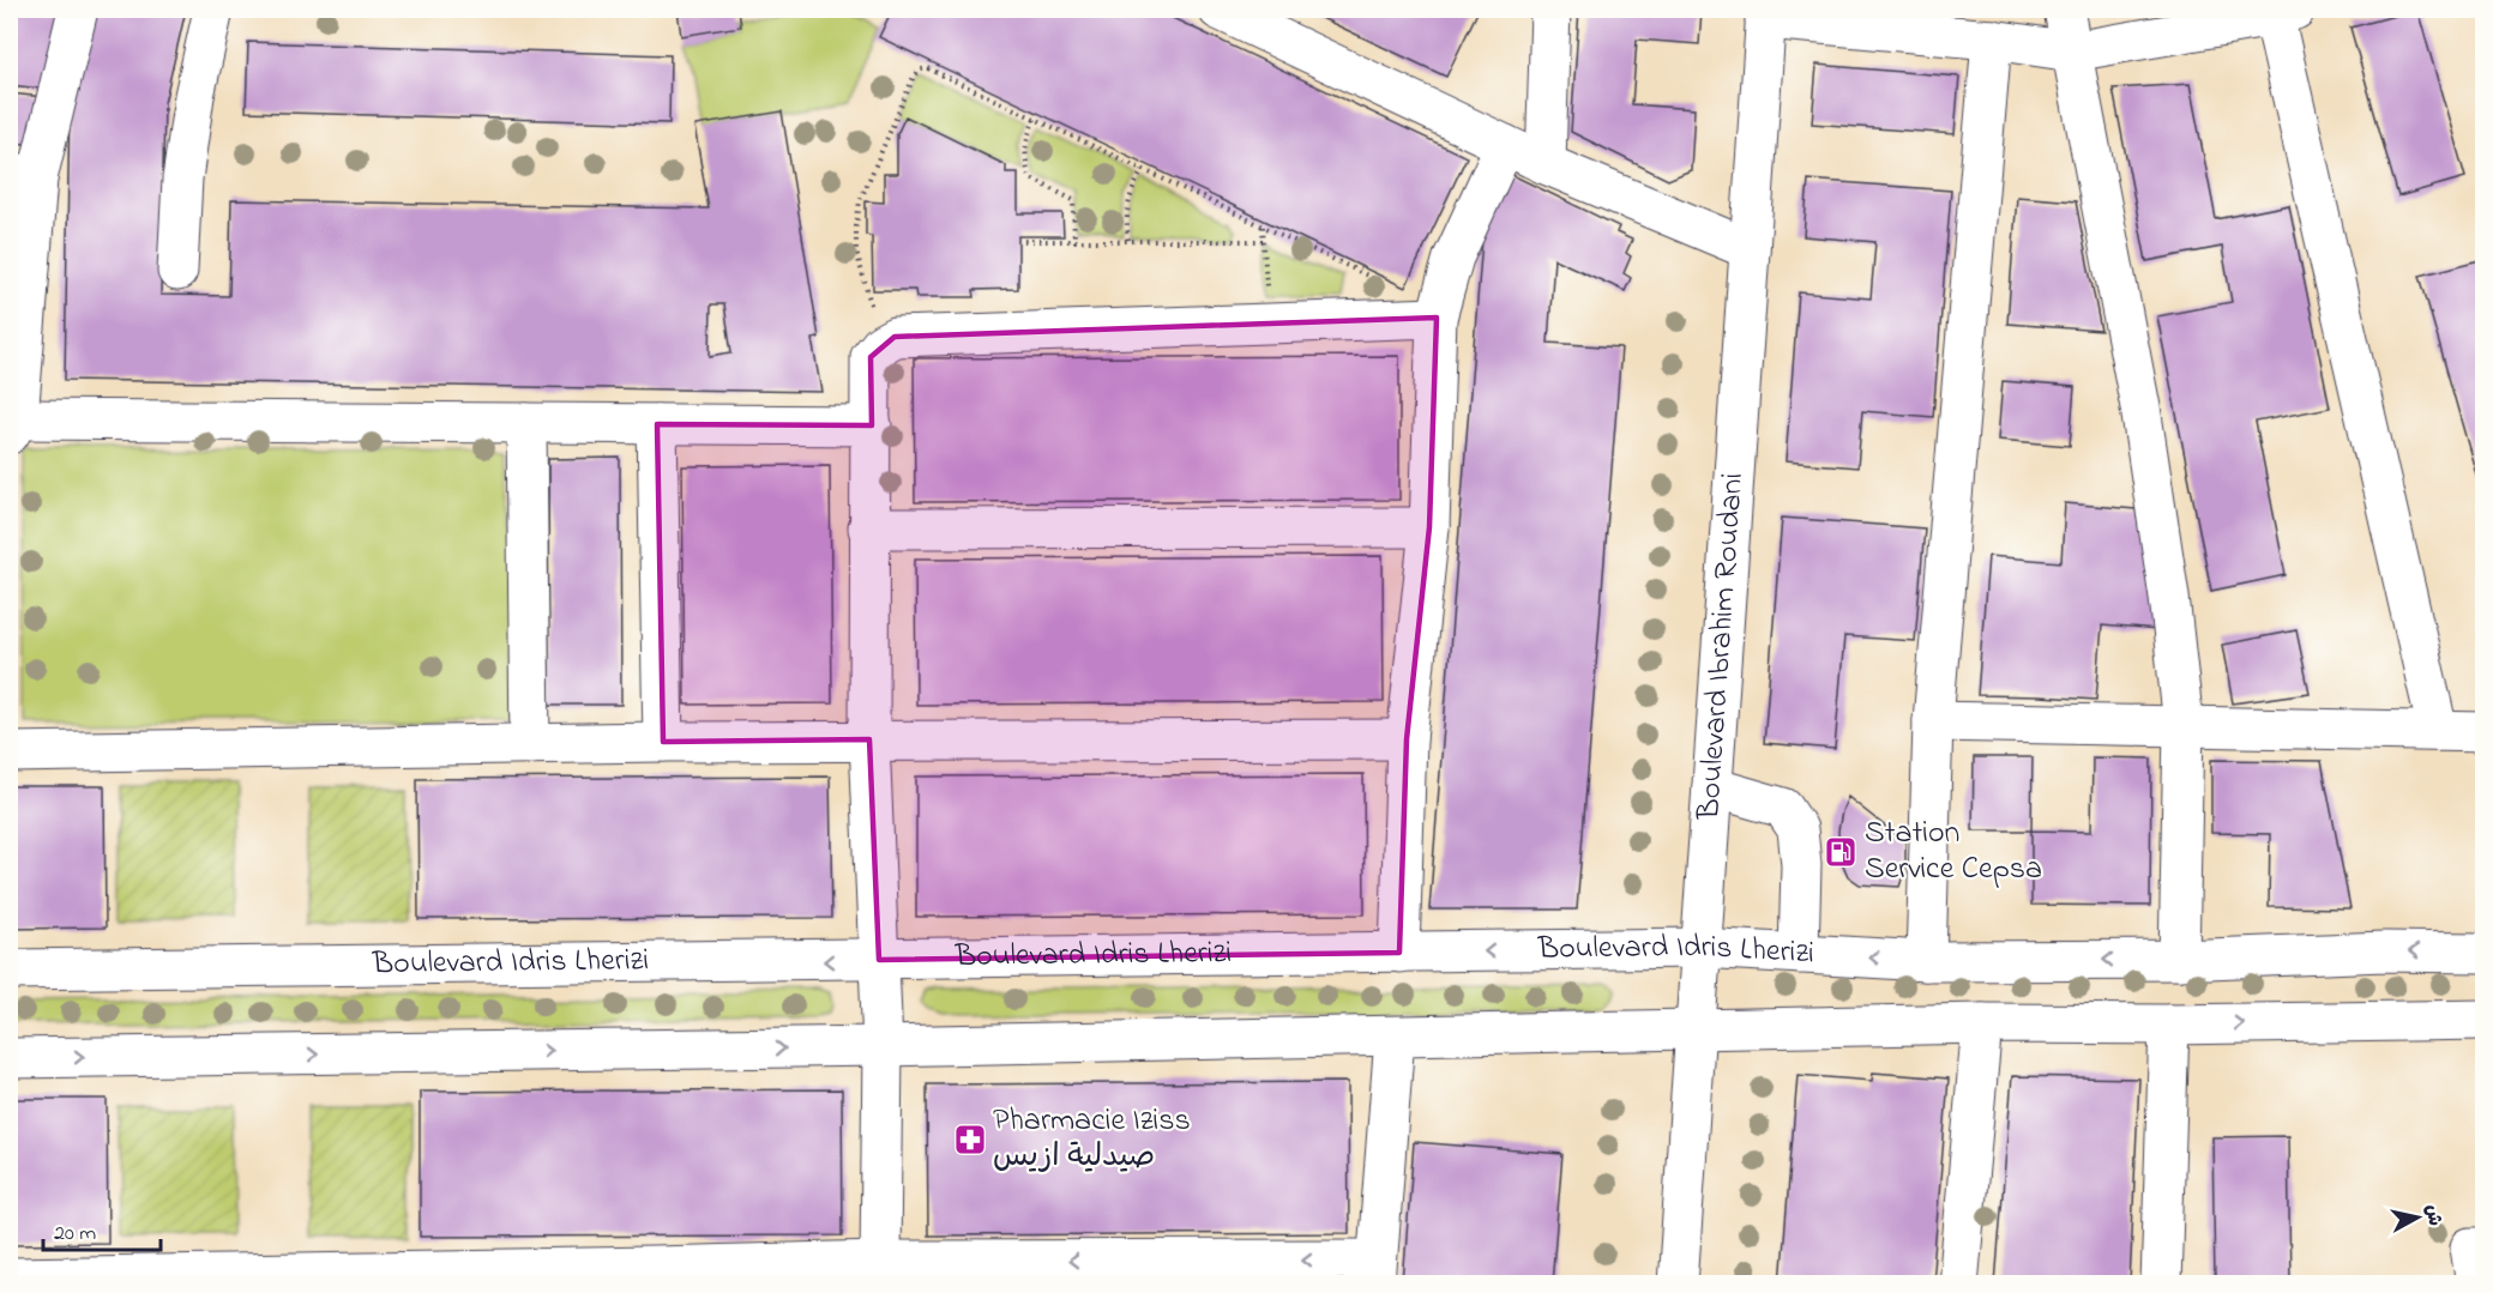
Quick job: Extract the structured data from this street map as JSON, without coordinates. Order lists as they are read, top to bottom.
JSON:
{
  "streets": {
    "street": ["Boulevard Ibrahim Roudani", "Boulevard Idris Lherizi"]
  },
  "crossings": [
    ["Boulevard Ibrahim Roudani", "Boulevard Idris Lherizi"]
  ],
  "places": {
    "fuel station": ["Station Service Cepsa"],
    "pharmacy": ["Pharmacie Iziss صيدلية ازيس"]
  },
  "scale_bar": "20 m",
  "north": "right"
}
